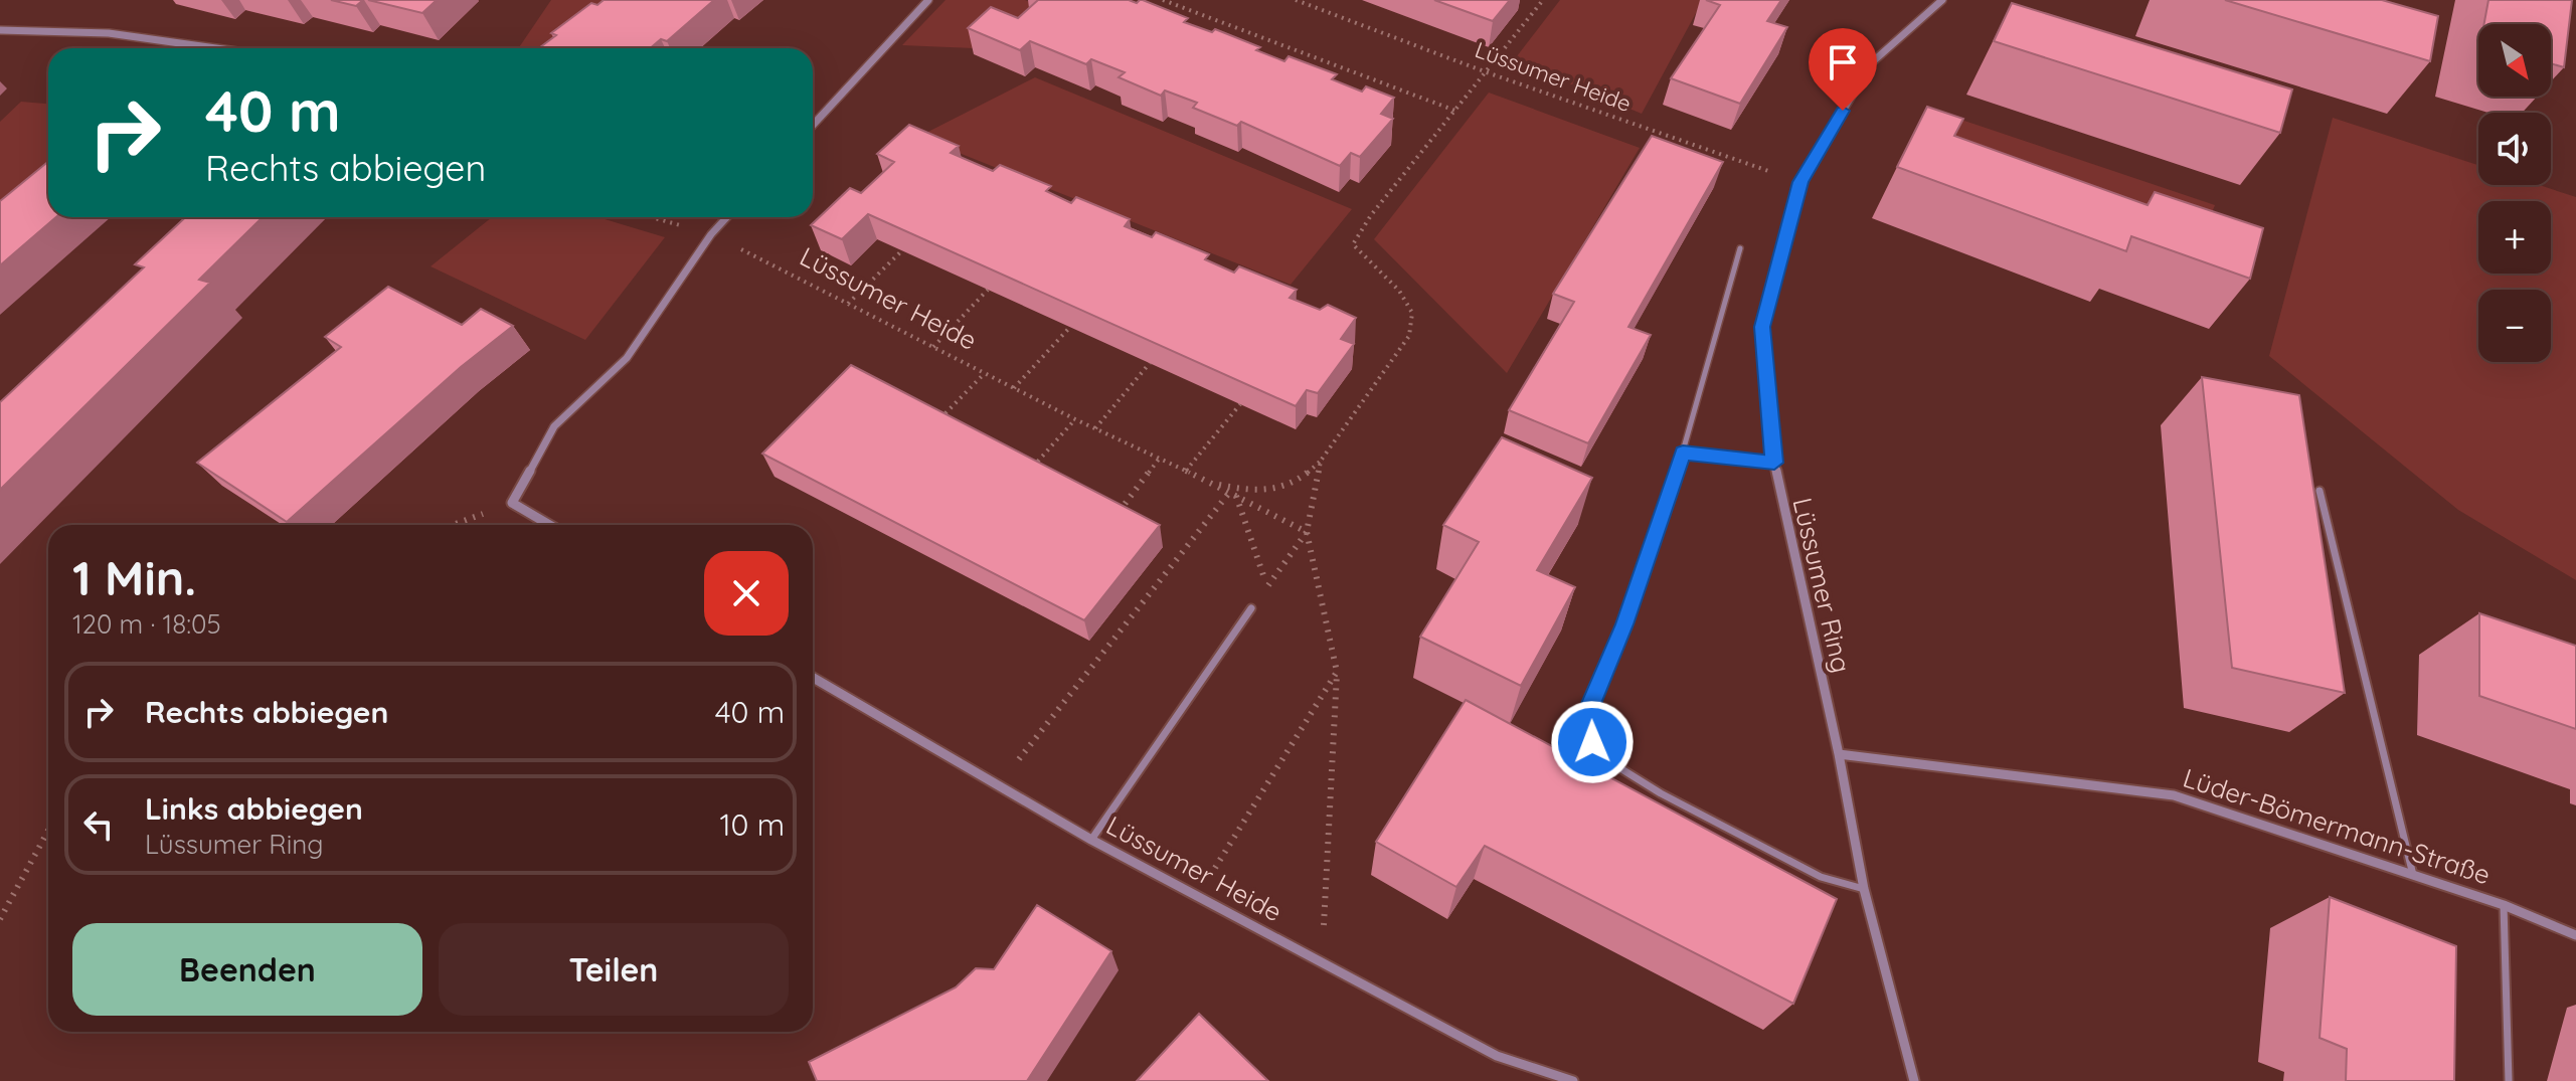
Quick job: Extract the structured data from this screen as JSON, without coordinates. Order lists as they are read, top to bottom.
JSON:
{
  "streets": {
    "street": ["Lüssumer Heide", "Lüssumer Ring", "Lüder-Bömermann-Straße"]
  },
  "crossings": [
    ["Lüssumer Heide", "Lüssumer Ring"],
    ["Lüssumer Ring", "Lüder-Bömermann-Straße"]
  ],
  "north": "bottom right",
  "page": {
    "map_buttons": ["+", "−"],
    "turn": ["40 m", "Rechts abbiegen"],
    "heading": ["1 Min.", "120 m · 18:05"],
    "list": [
      {
        "name": "Rechts abbiegen",
        "value": "40 m"
      },
      {
        "name": "Links abbiegen",
        "note": "Lüssumer Ring",
        "value": "10 m"
      }
    ],
    "buttons": ["Beenden", "Teilen"]
  }
}
